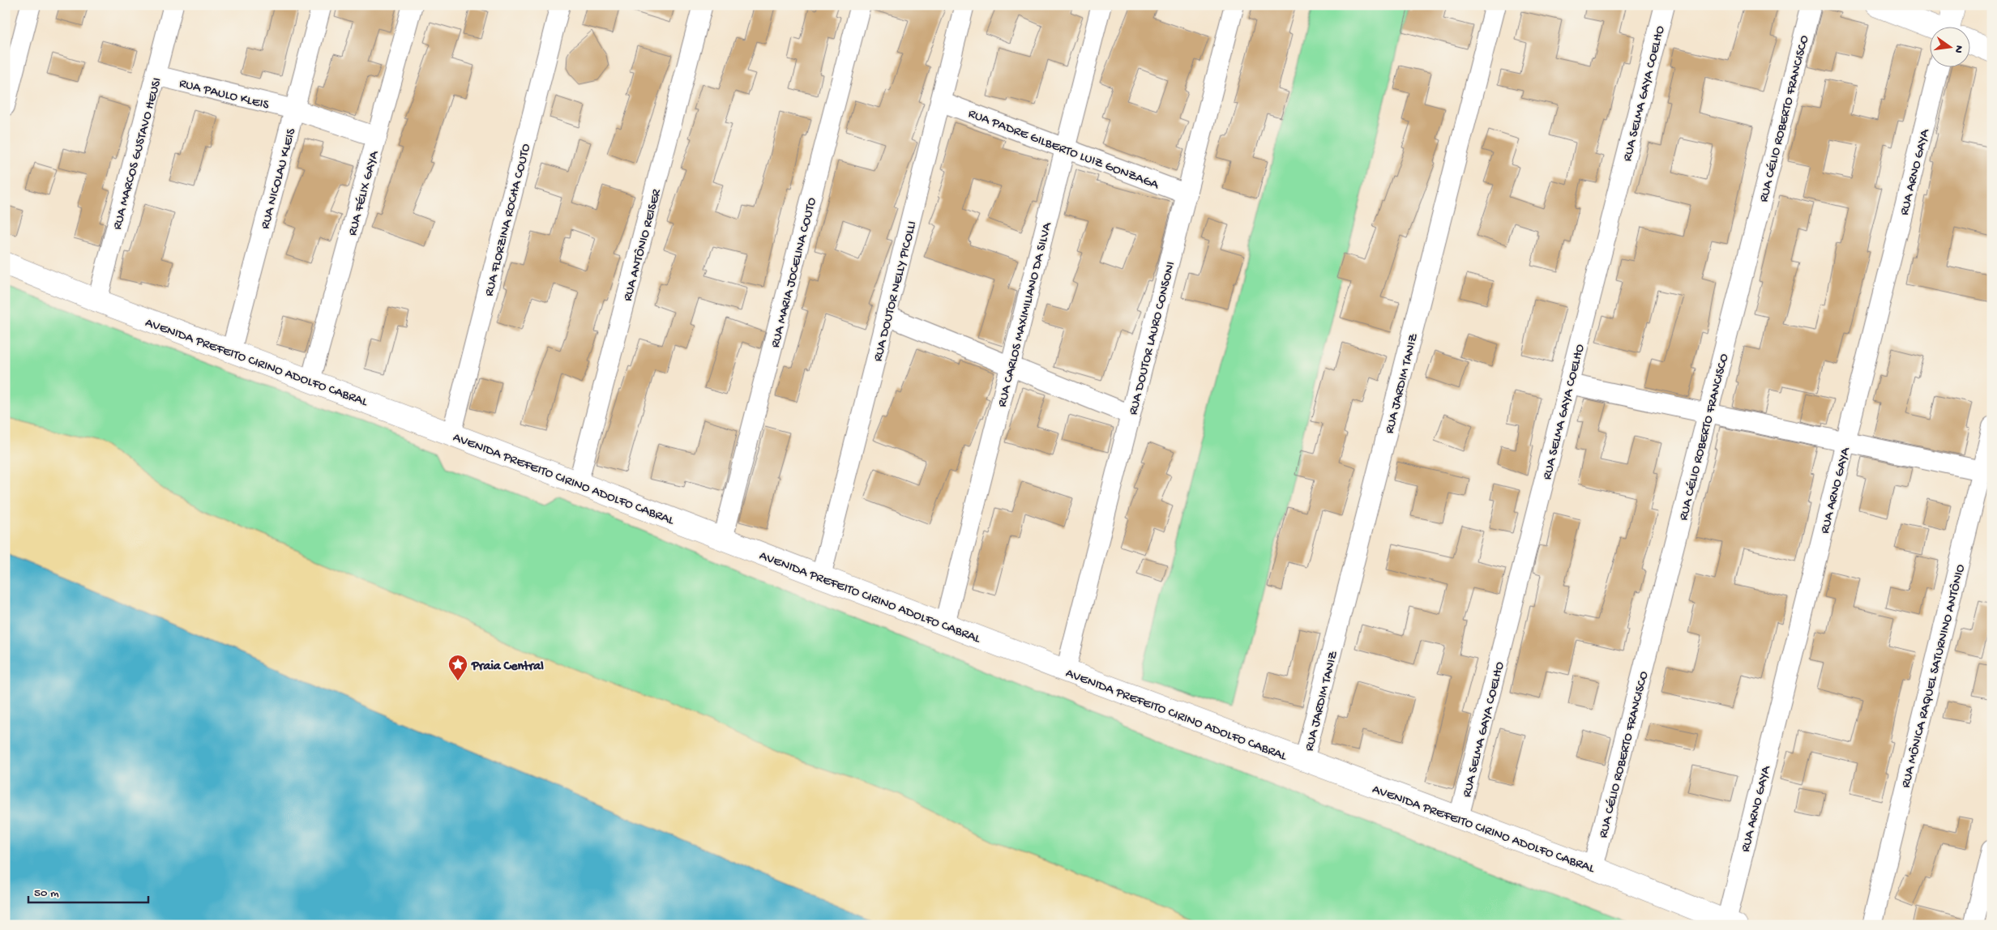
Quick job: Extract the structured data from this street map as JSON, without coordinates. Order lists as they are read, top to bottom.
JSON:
{
  "streets": {
    "main road": ["AVENIDA PREFEITO CIRINO ADOLFO CABRAL"],
    "street": [
      "RUA PAULO KLEIS",
      "RUA SELMA GAYA COELHO",
      "RUA CÉLIO ROBERTO FRANCISCO",
      "RUA PADRE GILBERTO LUIZ GONZAGA",
      "RUA MARCOS GUSTAVO HEUSI",
      "RUA ARNO GAYA",
      "RUA NICOLAU KLEIS",
      "RUA FÉLIX GAYA",
      "RUA FLORZINA ROCHA COUTO",
      "RUA ANTÔNIO REISER",
      "RUA MARIA JOCELINA COUTO",
      "RUA DOUTOR NELLY PICOLLI",
      "RUA CARLOS MAXIMILIANO DA SILVA",
      "RUA DOUTOR LAURO CONSONI",
      "RUA JARDIM TANIZ",
      "RUA MÔNICA RAQUEL SATURNINO ANTÔNIO"
    ]
  },
  "crossings": [
    ["RUA PAULO KLEIS", "RUA MARCOS GUSTAVO HEUSI"],
    ["RUA PAULO KLEIS", "RUA NICOLAU KLEIS"],
    ["RUA PAULO KLEIS", "RUA FÉLIX GAYA"],
    ["RUA SELMA GAYA COELHO", "AVENIDA PREFEITO CIRINO ADOLFO CABRAL"],
    ["RUA CÉLIO ROBERTO FRANCISCO", "AVENIDA PREFEITO CIRINO ADOLFO CABRAL"],
    ["RUA PADRE GILBERTO LUIZ GONZAGA", "RUA DOUTOR NELLY PICOLLI"],
    ["RUA PADRE GILBERTO LUIZ GONZAGA", "RUA CARLOS MAXIMILIANO DA SILVA"],
    ["RUA PADRE GILBERTO LUIZ GONZAGA", "RUA DOUTOR LAURO CONSONI"],
    ["RUA MARCOS GUSTAVO HEUSI", "AVENIDA PREFEITO CIRINO ADOLFO CABRAL"],
    ["RUA ARNO GAYA", "AVENIDA PREFEITO CIRINO ADOLFO CABRAL"],
    ["RUA NICOLAU KLEIS", "AVENIDA PREFEITO CIRINO ADOLFO CABRAL"],
    ["RUA FÉLIX GAYA", "AVENIDA PREFEITO CIRINO ADOLFO CABRAL"],
    ["RUA FLORZINA ROCHA COUTO", "AVENIDA PREFEITO CIRINO ADOLFO CABRAL"],
    ["RUA ANTÔNIO REISER", "AVENIDA PREFEITO CIRINO ADOLFO CABRAL"],
    ["RUA MARIA JOCELINA COUTO", "AVENIDA PREFEITO CIRINO ADOLFO CABRAL"],
    ["RUA DOUTOR NELLY PICOLLI", "AVENIDA PREFEITO CIRINO ADOLFO CABRAL"],
    ["RUA CARLOS MAXIMILIANO DA SILVA", "AVENIDA PREFEITO CIRINO ADOLFO CABRAL"],
    ["RUA DOUTOR LAURO CONSONI", "AVENIDA PREFEITO CIRINO ADOLFO CABRAL"],
    ["AVENIDA PREFEITO CIRINO ADOLFO CABRAL", "RUA JARDIM TANIZ"]
  ],
  "places": {
    "place": ["Praia Central"]
  },
  "scale_bar": "50 m",
  "north": "right"
}
